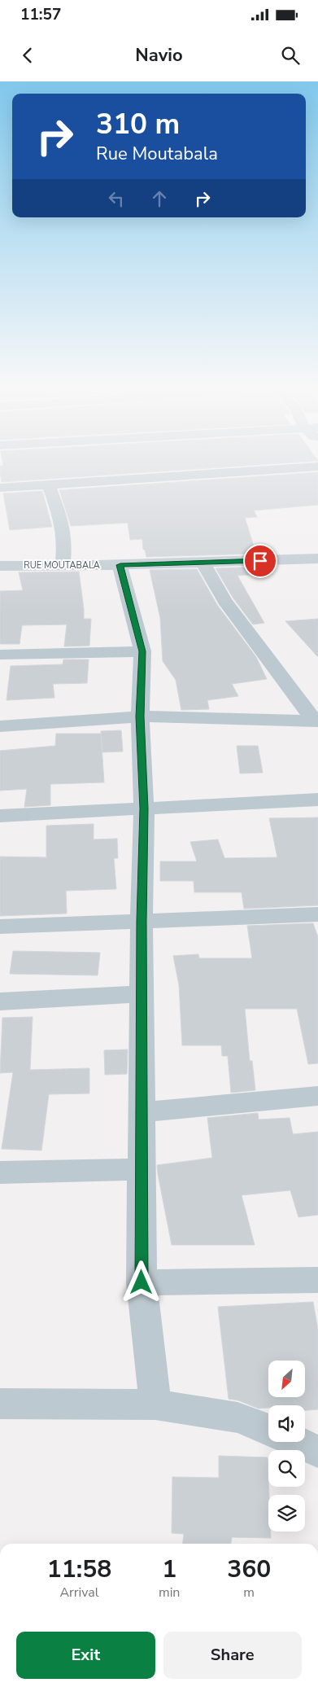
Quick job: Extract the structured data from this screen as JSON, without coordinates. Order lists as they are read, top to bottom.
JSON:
{
  "streets": {
    "street": ["RUE MOUTABALA"]
  },
  "north": "bottom left",
  "page": {
    "status": "11:57",
    "header": "Navio",
    "turn": ["310 m", "Rue Moutabala"],
    "eta": [
      "11:58",
      "Arrival",
      "1",
      "min",
      "360",
      "m"
    ],
    "buttons": ["Exit", "Share"]
  }
}
